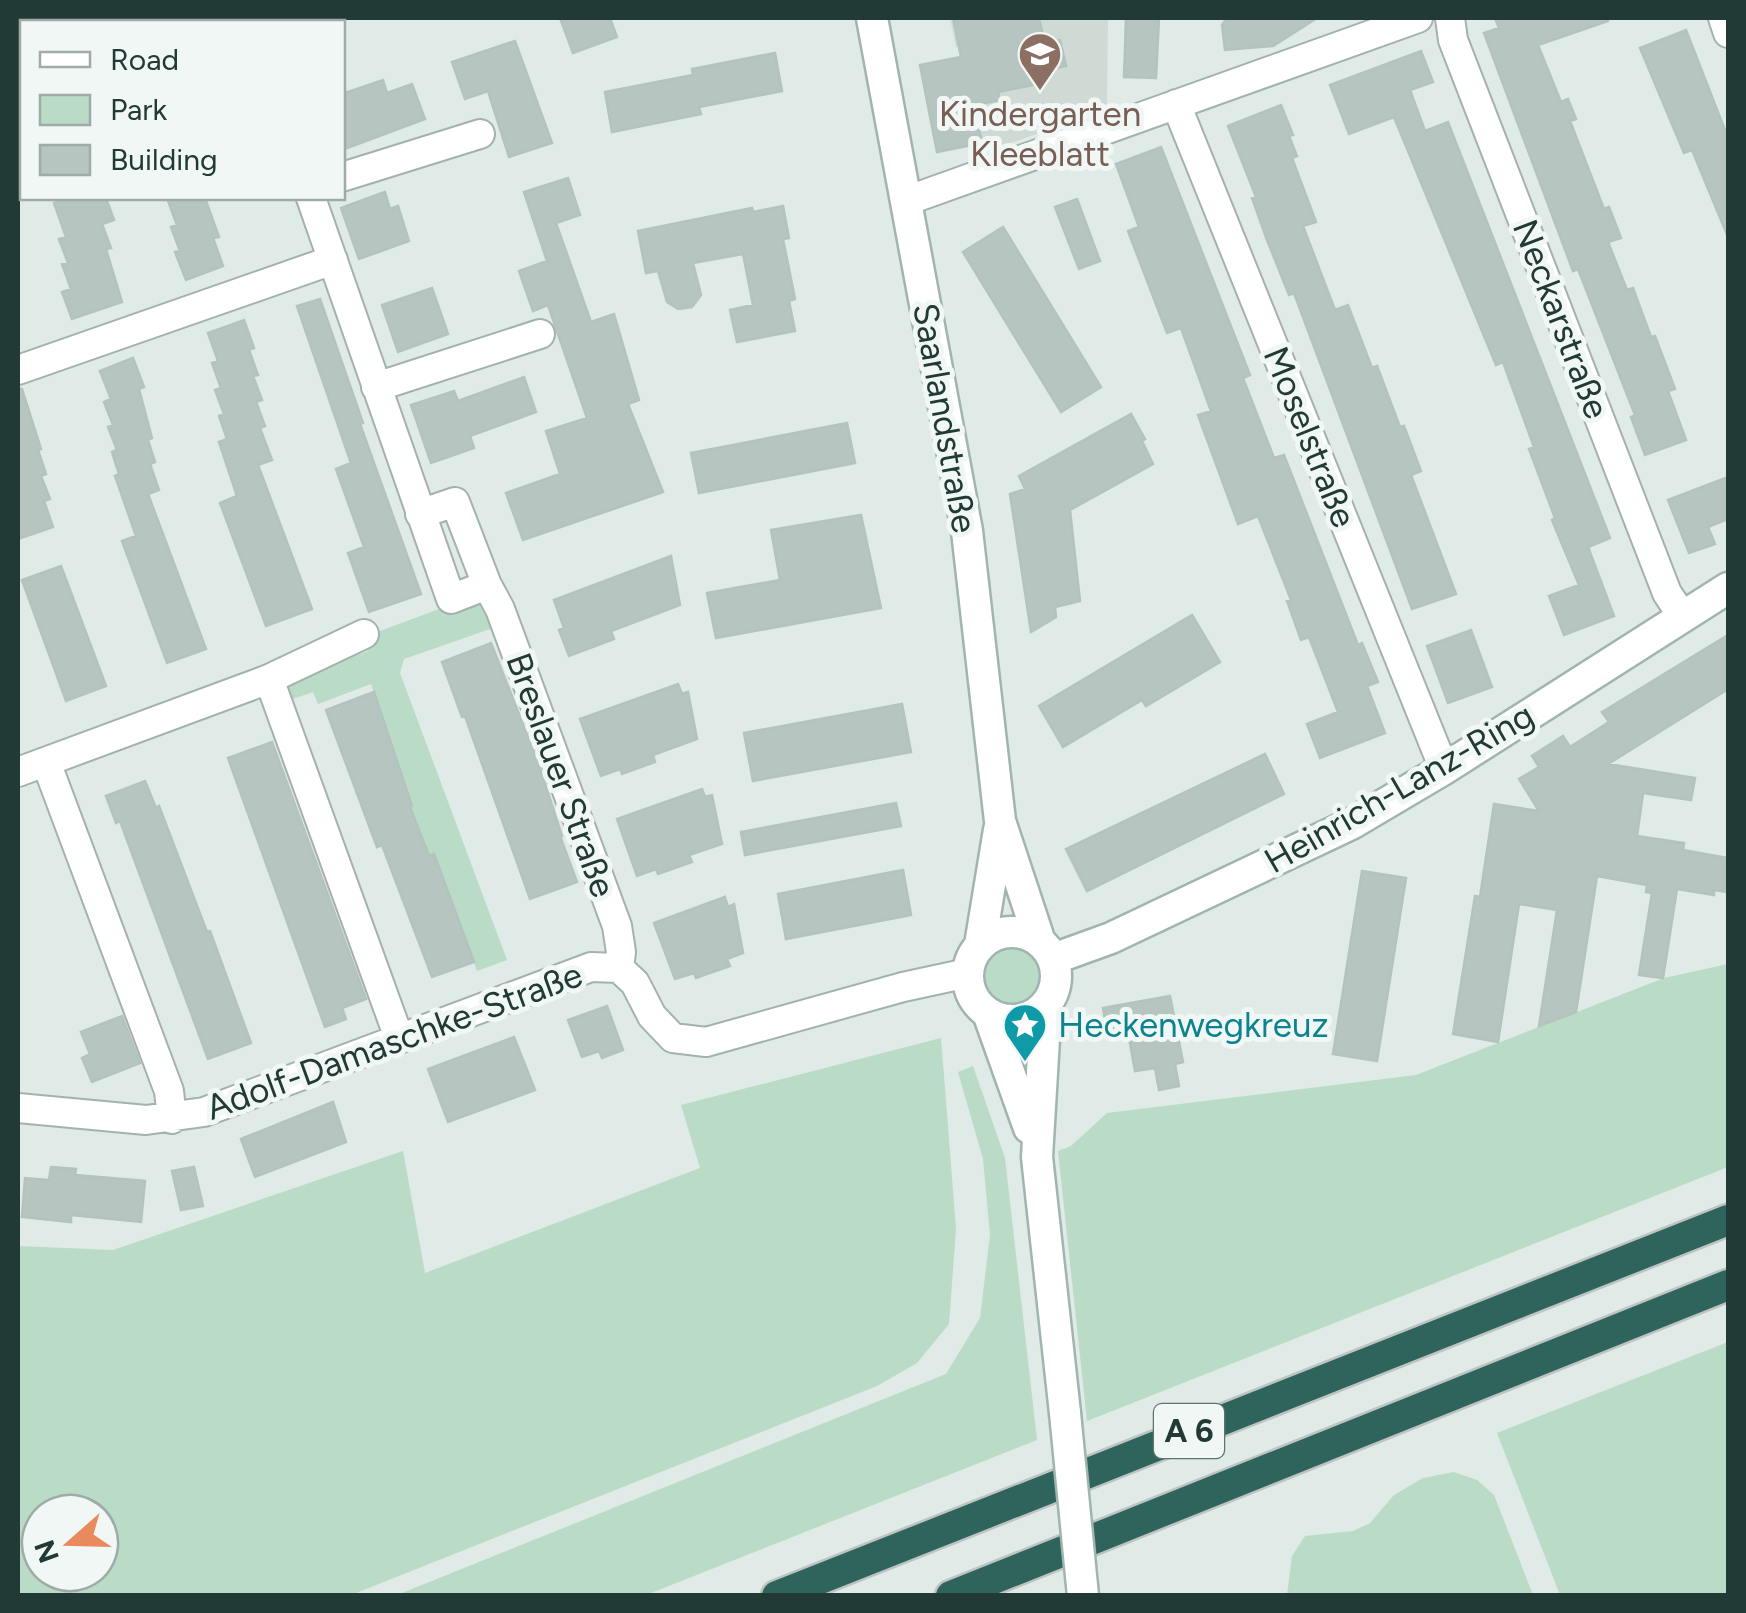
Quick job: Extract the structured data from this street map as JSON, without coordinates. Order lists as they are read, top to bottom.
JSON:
{
  "streets": {
    "highway": ["A 6"],
    "street": [
      "Neckarstraße",
      "Saarlandstraße",
      "Moselstraße",
      "Breslauer Straße",
      "Heinrich-Lanz-Ring",
      "Adolf-Damaschke-Straße"
    ]
  },
  "crossings": [
    ["Neckarstraße", "Heinrich-Lanz-Ring"],
    ["Saarlandstraße", "Heinrich-Lanz-Ring"],
    ["Saarlandstraße", "Adolf-Damaschke-Straße"],
    ["Moselstraße", "Heinrich-Lanz-Ring"],
    ["Breslauer Straße", "Adolf-Damaschke-Straße"],
    ["Heinrich-Lanz-Ring", "Adolf-Damaschke-Straße"]
  ],
  "places": {
    "school or university": ["Kindergarten Kleeblatt"],
    "place": ["Heckenwegkreuz"]
  },
  "legend": ["Road", "Park", "Building"],
  "north": "left"
}
